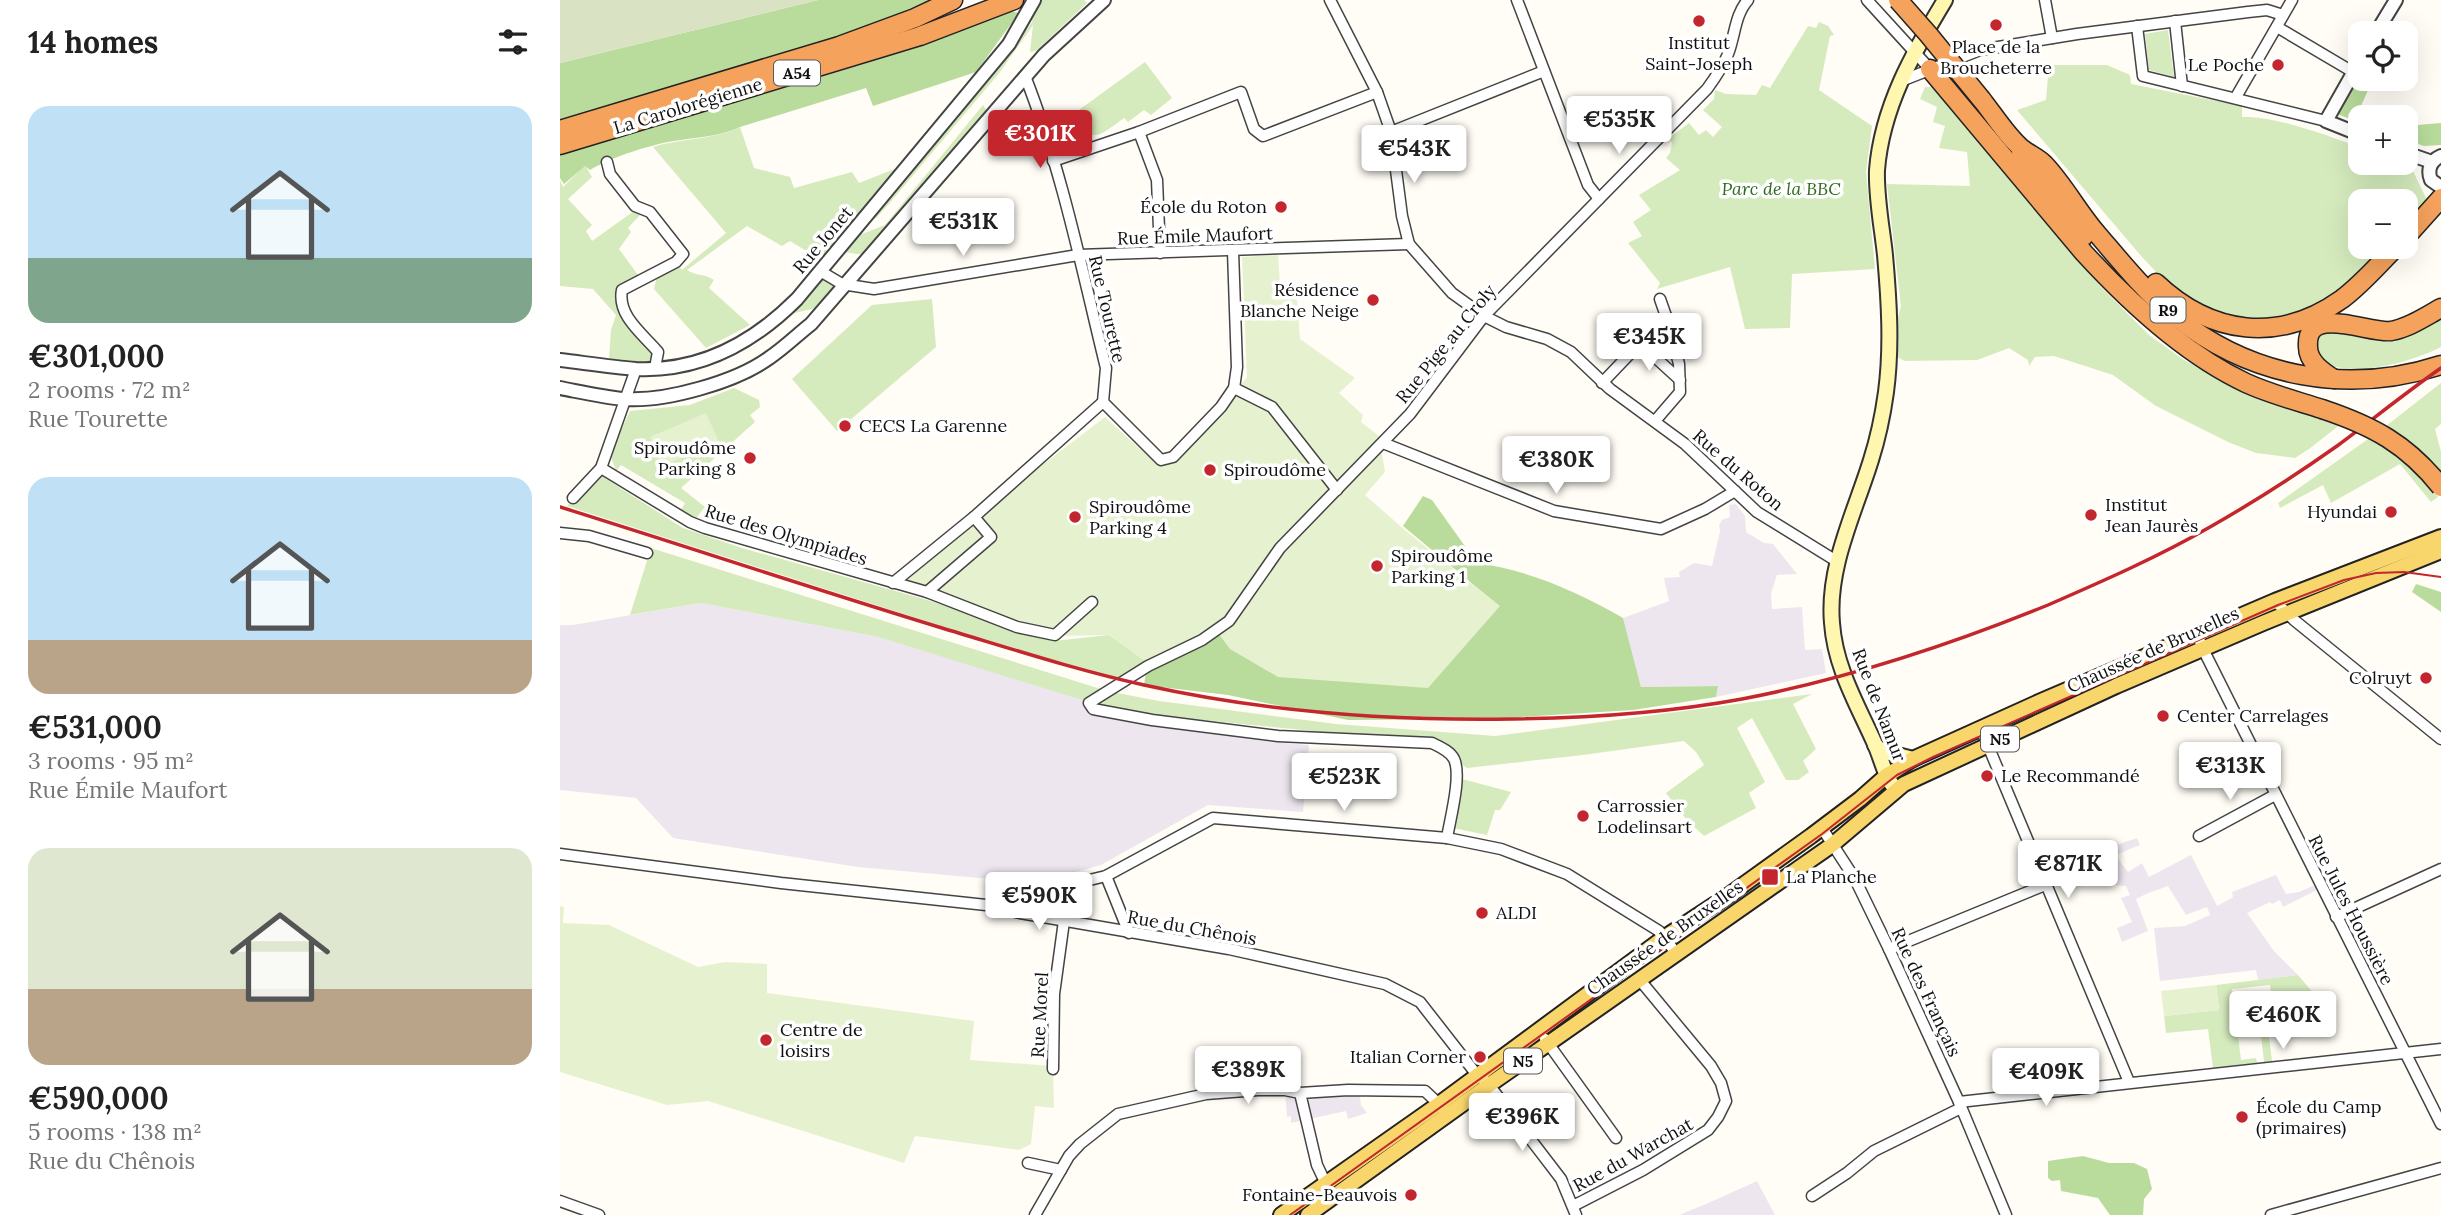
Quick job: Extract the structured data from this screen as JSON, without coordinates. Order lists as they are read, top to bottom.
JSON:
{
  "streets": {
    "highway": ["A54", "La Carolorégienne", "R9"],
    "main road": ["Chaussée de Bruxelles", "Rue de Namur", "N5"],
    "street": [
      "Rue Émile Maufort",
      "Rue Jonet",
      "Rue Tourette",
      "Rue Pige au Croly",
      "Rue du Roton",
      "Rue des Olympiades",
      "Rue Jules Houssière",
      "Rue du Chênois",
      "Rue des Français",
      "Rue Morel",
      "Rue du Warchat"
    ]
  },
  "crossings": [
    ["La Carolorégienne", "Rue Jonet"],
    ["Rue Émile Maufort", "Rue Jonet"],
    ["Rue Émile Maufort", "Rue Tourette"],
    ["Rue Émile Maufort", "Rue du Roton"],
    ["Rue Pige au Croly", "Rue du Roton"],
    ["Rue du Roton", "Rue de Namur"],
    ["Chaussée de Bruxelles", "Rue de Namur"],
    ["Chaussée de Bruxelles", "Rue Jules Houssière"],
    ["Chaussée de Bruxelles", "Rue du Chênois"],
    ["Chaussée de Bruxelles", "Rue des Français"],
    ["Chaussée de Bruxelles", "Rue du Warchat"],
    ["Rue du Chênois", "Rue Morel"],
    ["Rue du Chênois", "Rue du Warchat"]
  ],
  "parks": ["Parc de la BBC"],
  "places": {
    "other": [
      "Institut Saint-Joseph",
      "Place de la Broucheterre",
      "Le Poche",
      "École du Roton",
      "Résidence Blanche Neige",
      "CECS La Garenne",
      "Spiroudôme Parking 8",
      "Spiroudôme",
      "Hyundai",
      "Institut Jean Jaurès",
      "Spiroudôme Parking 4",
      "Spiroudôme Parking 1",
      "Colruyt",
      "Center Carrelages",
      "Le Recommandé",
      "Carrossier Lodelinsart",
      "ALDI",
      "Centre de loisirs",
      "Italian Corner",
      "École du Camp (primaires)",
      "Fontaine-Beauvois"
    ],
    "transit": ["La Planche"]
  },
  "page": {
    "heading": "14 homes",
    "map_buttons": ["+", "−"],
    "list": [
      {
        "name": "€301,000",
        "note": "2 rooms · 72 m² · Rue Tourette"
      },
      {
        "name": "€531,000",
        "note": "3 rooms · 95 m² · Rue Émile Maufort"
      },
      {
        "name": "€590,000",
        "note": "5 rooms · 138 m² · Rue du Chênois"
      }
    ],
    "price": [
      "€535K",
      "€301K",
      "€543K",
      "€531K",
      "€345K",
      "€380K",
      "€313K",
      "€523K",
      "€871K",
      "€590K",
      "€460K",
      "€389K",
      "€409K",
      "€396K"
    ]
  }
}
